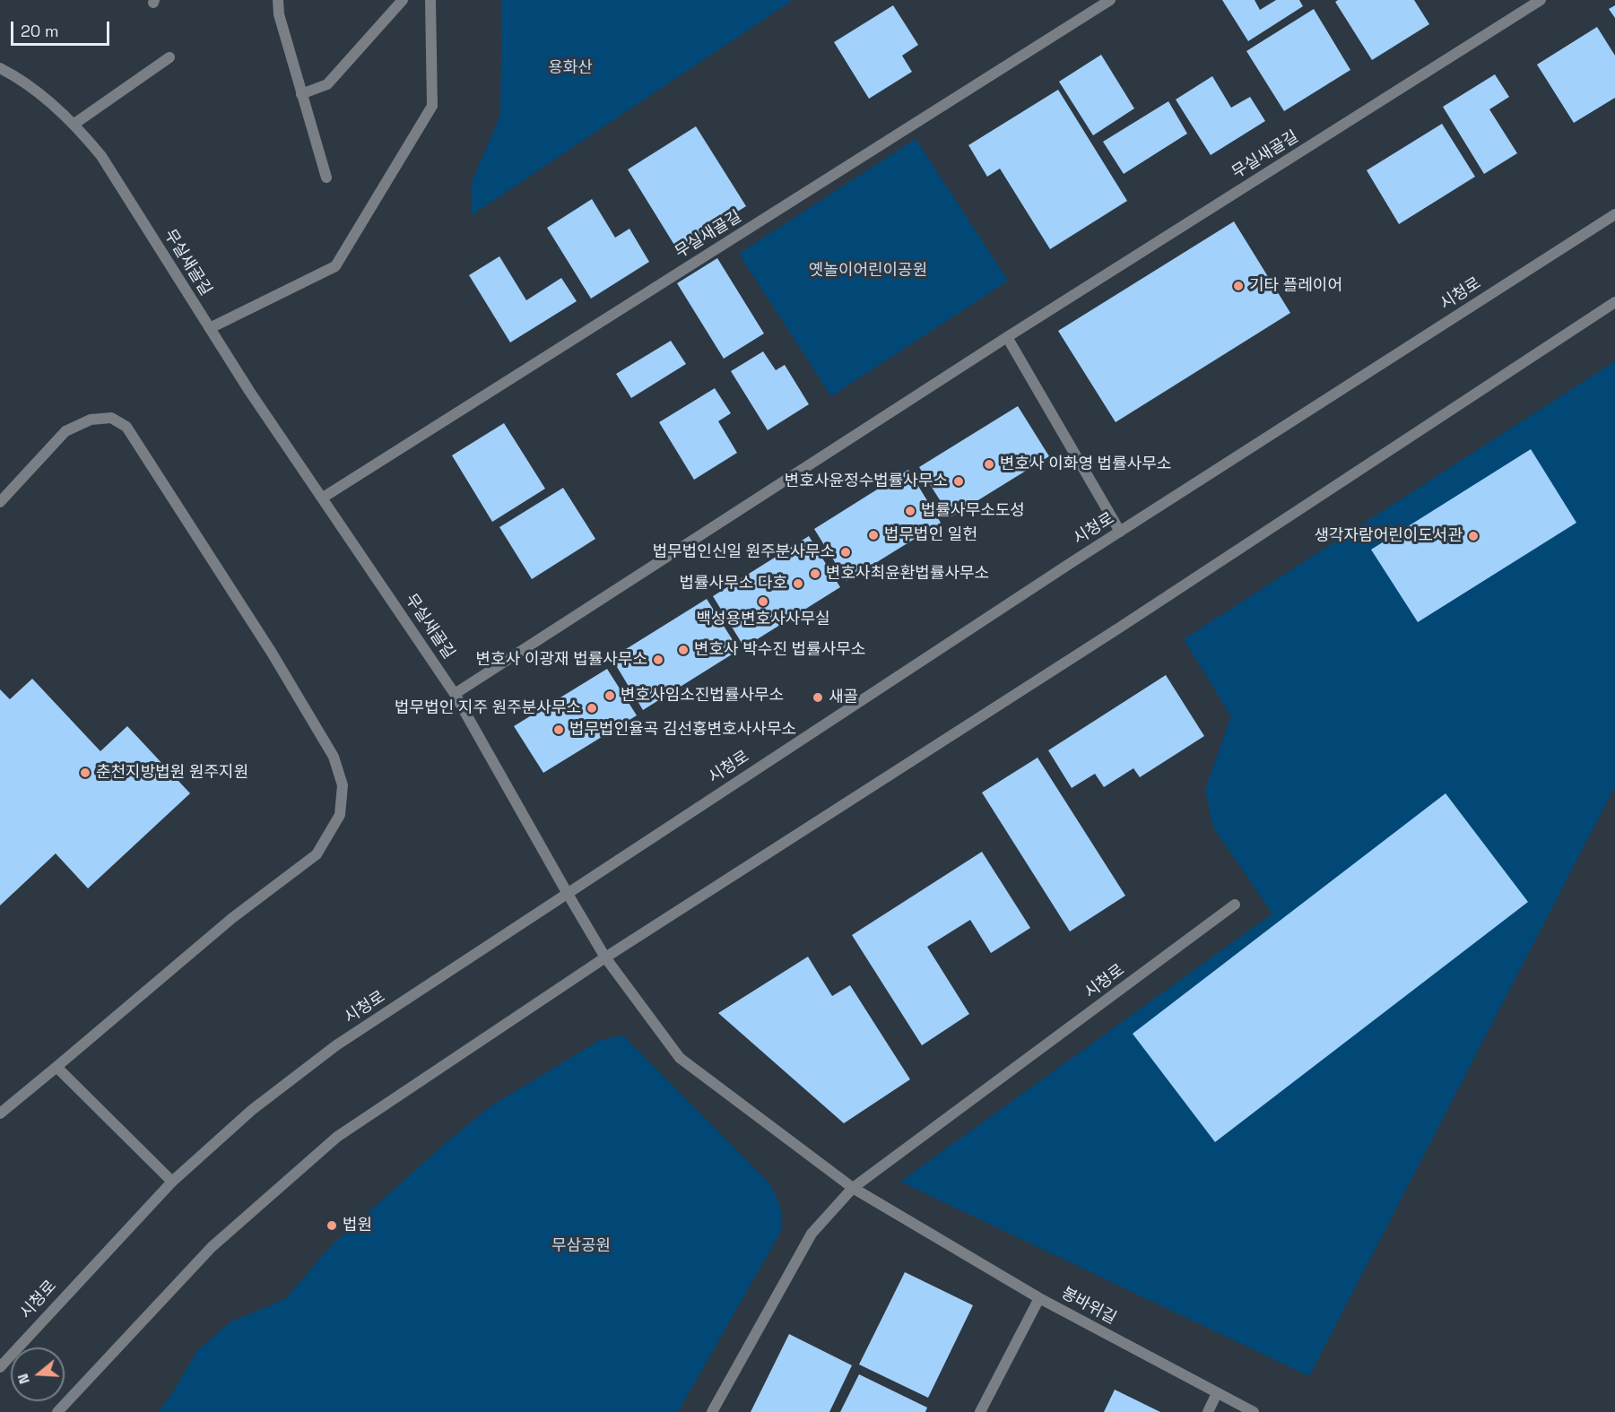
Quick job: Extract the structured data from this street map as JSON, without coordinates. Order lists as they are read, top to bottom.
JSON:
{
  "streets": {
    "street": ["무실새골길", "시청로", "봉바위길"]
  },
  "crossings": [
    ["무실새골길", "시청로"]
  ],
  "parks": ["용화산", "옛놀이어린이공원", "무삼공원"],
  "places": [
    "기타 플레이어",
    "변호사 이화영 법률사무소",
    "변호사윤정수법률사무소",
    "법률사무소도성",
    "법무법인 일헌",
    "생각자람어린이도서관",
    "법무법인신일 원주분사무소",
    "변호사최윤환법률사무소",
    "법률사무소 다호",
    "백성용변호사사무실",
    "변호사 박수진 법률사무소",
    "변호사 이광재 법률사무소",
    "변호사임소진법률사무소",
    "새골",
    "법무법인 지주 원주분사무소",
    "법무법인율곡 김선홍변호사사무소",
    "춘천지방법원 원주지원",
    "법원"
  ],
  "scale_bar": "20 m",
  "north": "left"
}
